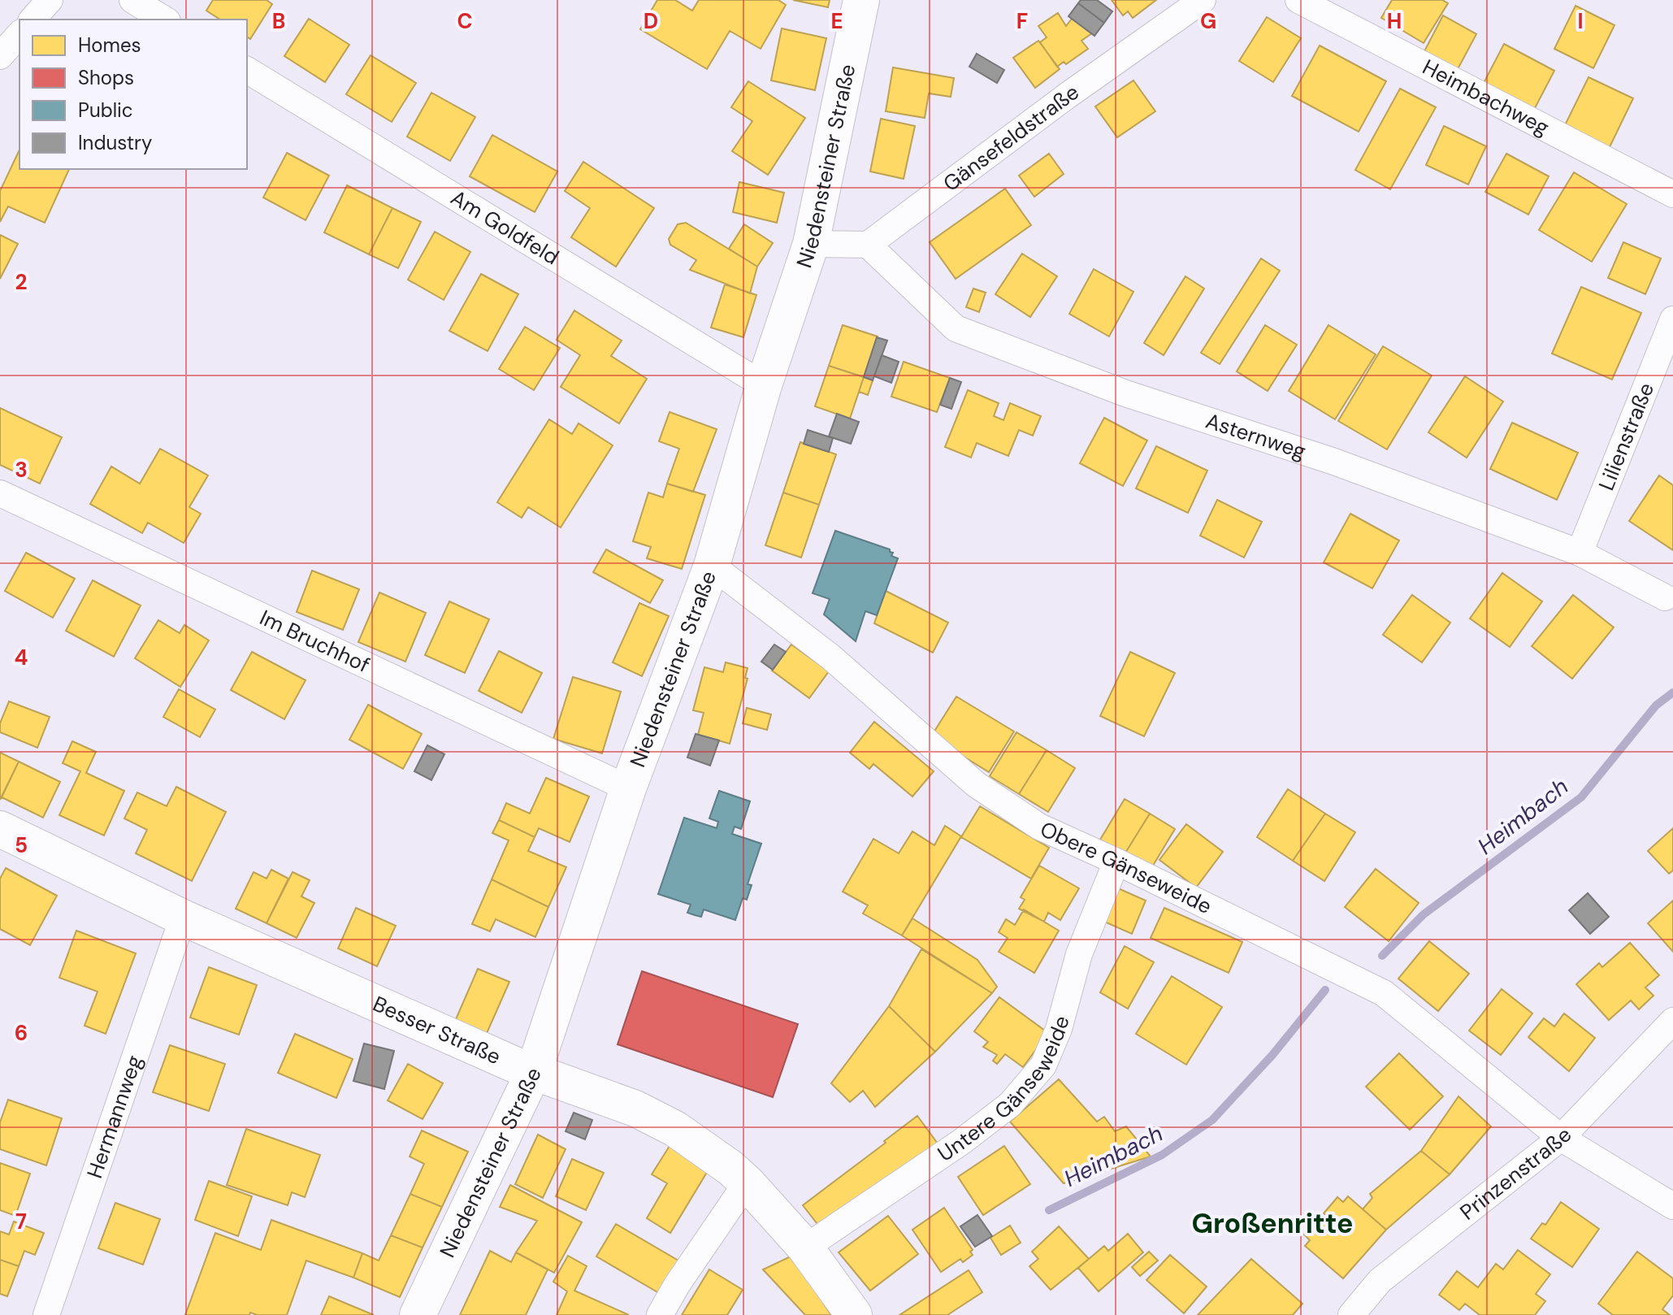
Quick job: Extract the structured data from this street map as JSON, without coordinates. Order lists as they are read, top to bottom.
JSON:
{
  "streets": {
    "main road": ["Niedensteiner Straße", "Besser Straße"],
    "street": [
      "Heimbachweg",
      "Gänsefeldstraße",
      "Am Goldfeld",
      "Asternweg",
      "Lilienstraße",
      "Im Bruchhof",
      "Obere Gänseweide",
      "Untere Gänseweide",
      "Hermannweg",
      "Prinzenstraße"
    ]
  },
  "crossings": [
    ["Gänsefeldstraße", "Asternweg"],
    ["Niedensteiner Straße", "Am Goldfeld"],
    ["Niedensteiner Straße", "Im Bruchhof"],
    ["Niedensteiner Straße", "Obere Gänseweide"],
    ["Niedensteiner Straße", "Besser Straße"],
    ["Asternweg", "Lilienstraße"],
    ["Obere Gänseweide", "Untere Gänseweide"],
    ["Obere Gänseweide", "Prinzenstraße"],
    ["Besser Straße", "Untere Gänseweide"],
    ["Besser Straße", "Hermannweg"]
  ],
  "districts": ["Großenritte"],
  "water": ["Heimbach"],
  "legend": [
    "Homes",
    "Shops",
    "Public",
    "Industry"
  ],
  "grid": {
    "columns": [
      "B",
      "C",
      "D",
      "E",
      "F",
      "G",
      "H",
      "I"
    ],
    "rows": [
      "2",
      "3",
      "4",
      "5",
      "6",
      "7"
    ]
  }
}
